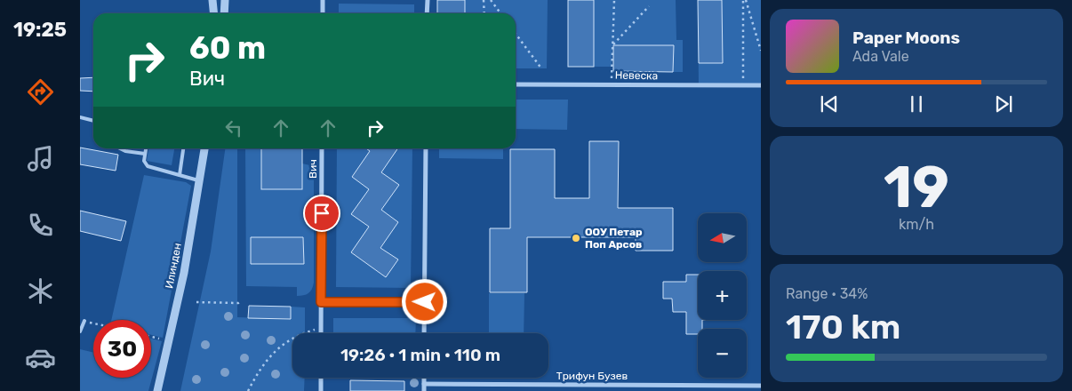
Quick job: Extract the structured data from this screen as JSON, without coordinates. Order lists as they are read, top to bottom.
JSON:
{
  "streets": {
    "street": [
      "Невеска",
      "Вич",
      "Илинден",
      "Трифун Бузев"
    ]
  },
  "places": ["ООУ Петар Поп Арсов"],
  "north": "left",
  "page": {
    "tabs": "19:25",
    "turn": ["60 m", "Вич"],
    "song": ["Paper Moons", "Ada Vale"],
    "tile": [
      ["19", "km/h"],
      ["Range · 34%", "170 km"]
    ],
    "map_buttons": ["+", "−"],
    "limit": "30",
    "trip": "19:26 · 1 min · 110 m"
  }
}
